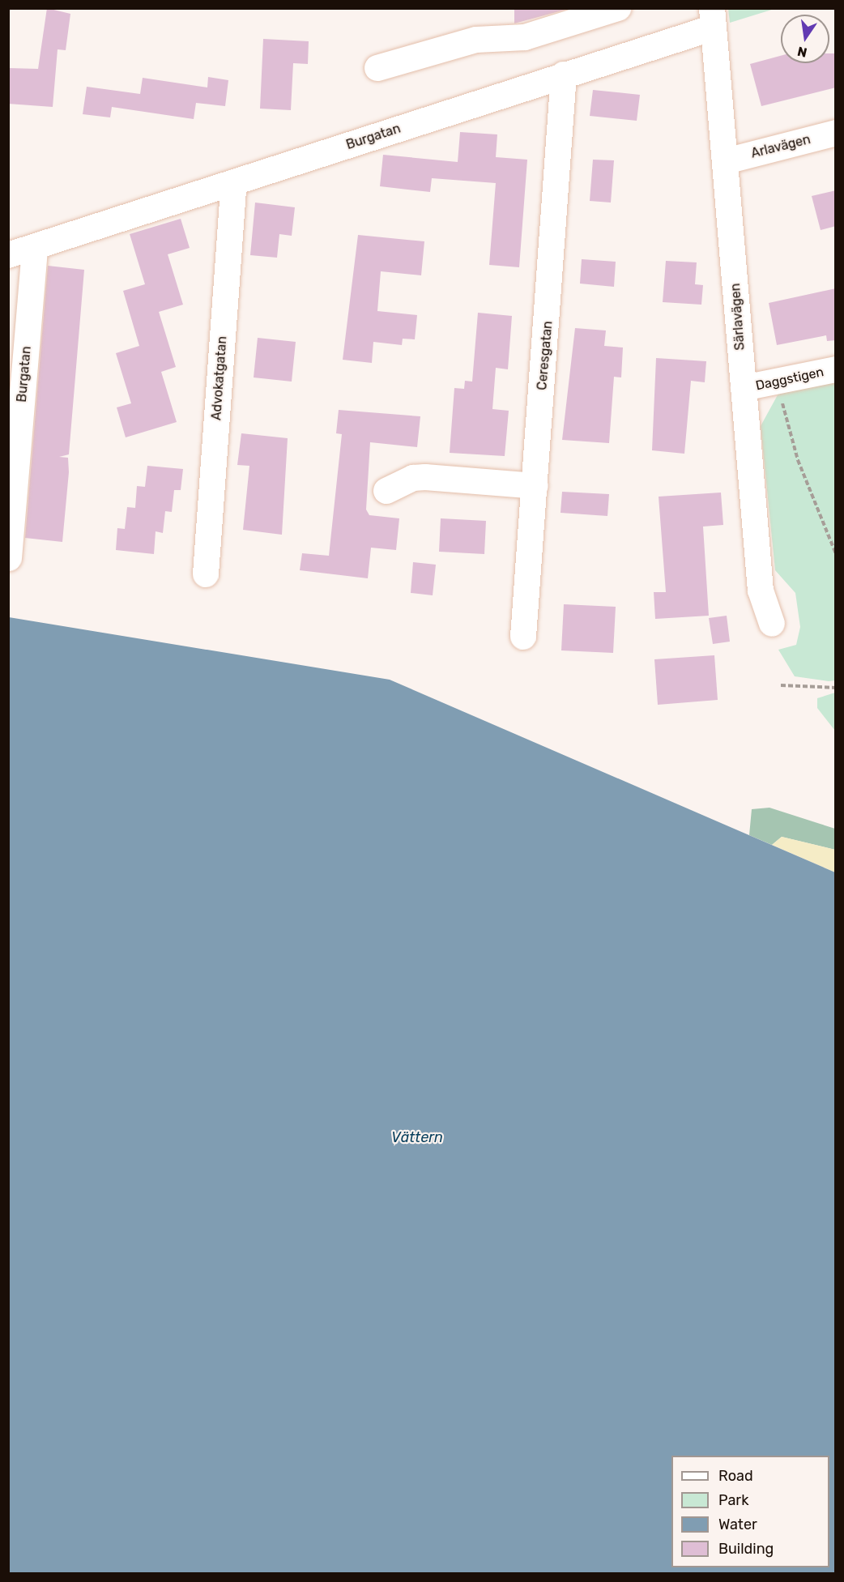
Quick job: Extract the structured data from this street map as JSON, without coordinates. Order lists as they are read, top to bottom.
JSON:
{
  "streets": {
    "street": [
      "Burgatan",
      "Arlavägen",
      "Särlavägen",
      "Ceresgatan",
      "Advokatgatan",
      "Daggstigen"
    ]
  },
  "crossings": [
    ["Burgatan", "Särlavägen"],
    ["Burgatan", "Ceresgatan"],
    ["Burgatan", "Advokatgatan"],
    ["Arlavägen", "Särlavägen"],
    ["Särlavägen", "Daggstigen"]
  ],
  "water": ["Vättern"],
  "legend": [
    "Road",
    "Park",
    "Water",
    "Building"
  ],
  "north": "bottom"
}
